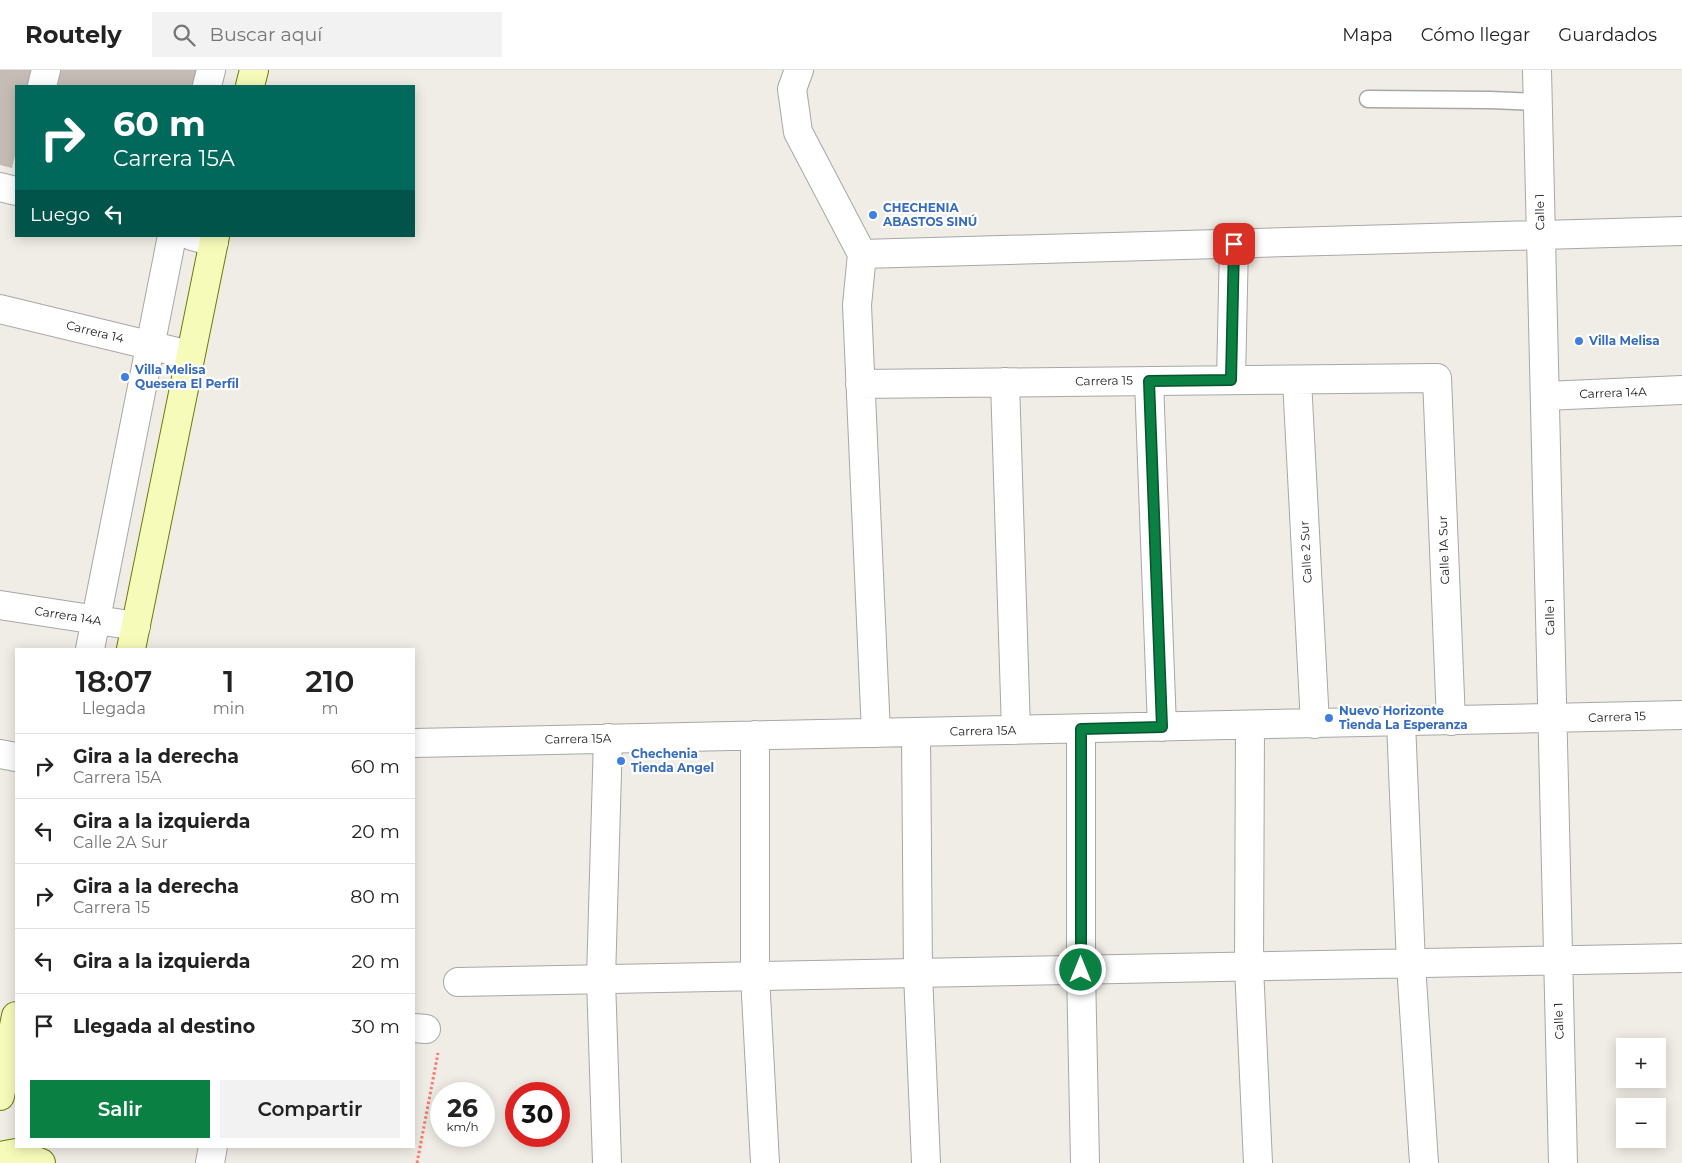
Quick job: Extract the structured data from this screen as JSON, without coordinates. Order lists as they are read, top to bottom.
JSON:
{
  "streets": {
    "street": [
      "Calle 1",
      "Carrera 14",
      "Carrera 15",
      "Carrera 14A",
      "Calle 1A Sur",
      "Calle 2 Sur",
      "Carrera 15A"
    ]
  },
  "crossings": [
    ["Calle 1", "Carrera 15"],
    ["Calle 1", "Carrera 14A"],
    ["Calle 1", "Carrera 15A"],
    ["Carrera 15", "Calle 1A Sur"],
    ["Carrera 15", "Calle 2 Sur"],
    ["Carrera 15", "Carrera 15A"],
    ["Calle 1A Sur", "Carrera 15A"],
    ["Calle 2 Sur", "Carrera 15A"]
  ],
  "places": [
    "CHECHENIA ABASTOS SINÚ",
    "Villa Melisa",
    "Villa Melisa Quesera El Perfil",
    "Nuevo Horizonte Tienda La Esperanza",
    "Chechenia Tienda Angel"
  ],
  "page": {
    "header": "Routely",
    "search": "Buscar aquí",
    "nav": ["Mapa", "Cómo llegar", "Guardados"],
    "turn": ["60 m", "Carrera 15A"],
    "then": "Luego",
    "eta": [
      "18:07",
      "Llegada",
      "1",
      "min",
      "210",
      "m"
    ],
    "list": [
      {
        "name": "Gira a la derecha",
        "note": "Carrera 15A",
        "value": "60 m"
      },
      {
        "name": "Gira a la izquierda",
        "note": "Calle 2A Sur",
        "value": "20 m"
      },
      {
        "name": "Gira a la derecha",
        "note": "Carrera 15",
        "value": "80 m"
      },
      {
        "name": "Gira a la izquierda",
        "value": "20 m"
      },
      {
        "name": "Llegada al destino",
        "value": "30 m"
      }
    ],
    "map_buttons": ["+", "−"],
    "buttons": ["Salir", "Compartir"],
    "speed": "26 km/h",
    "limit": "30"
  }
}
